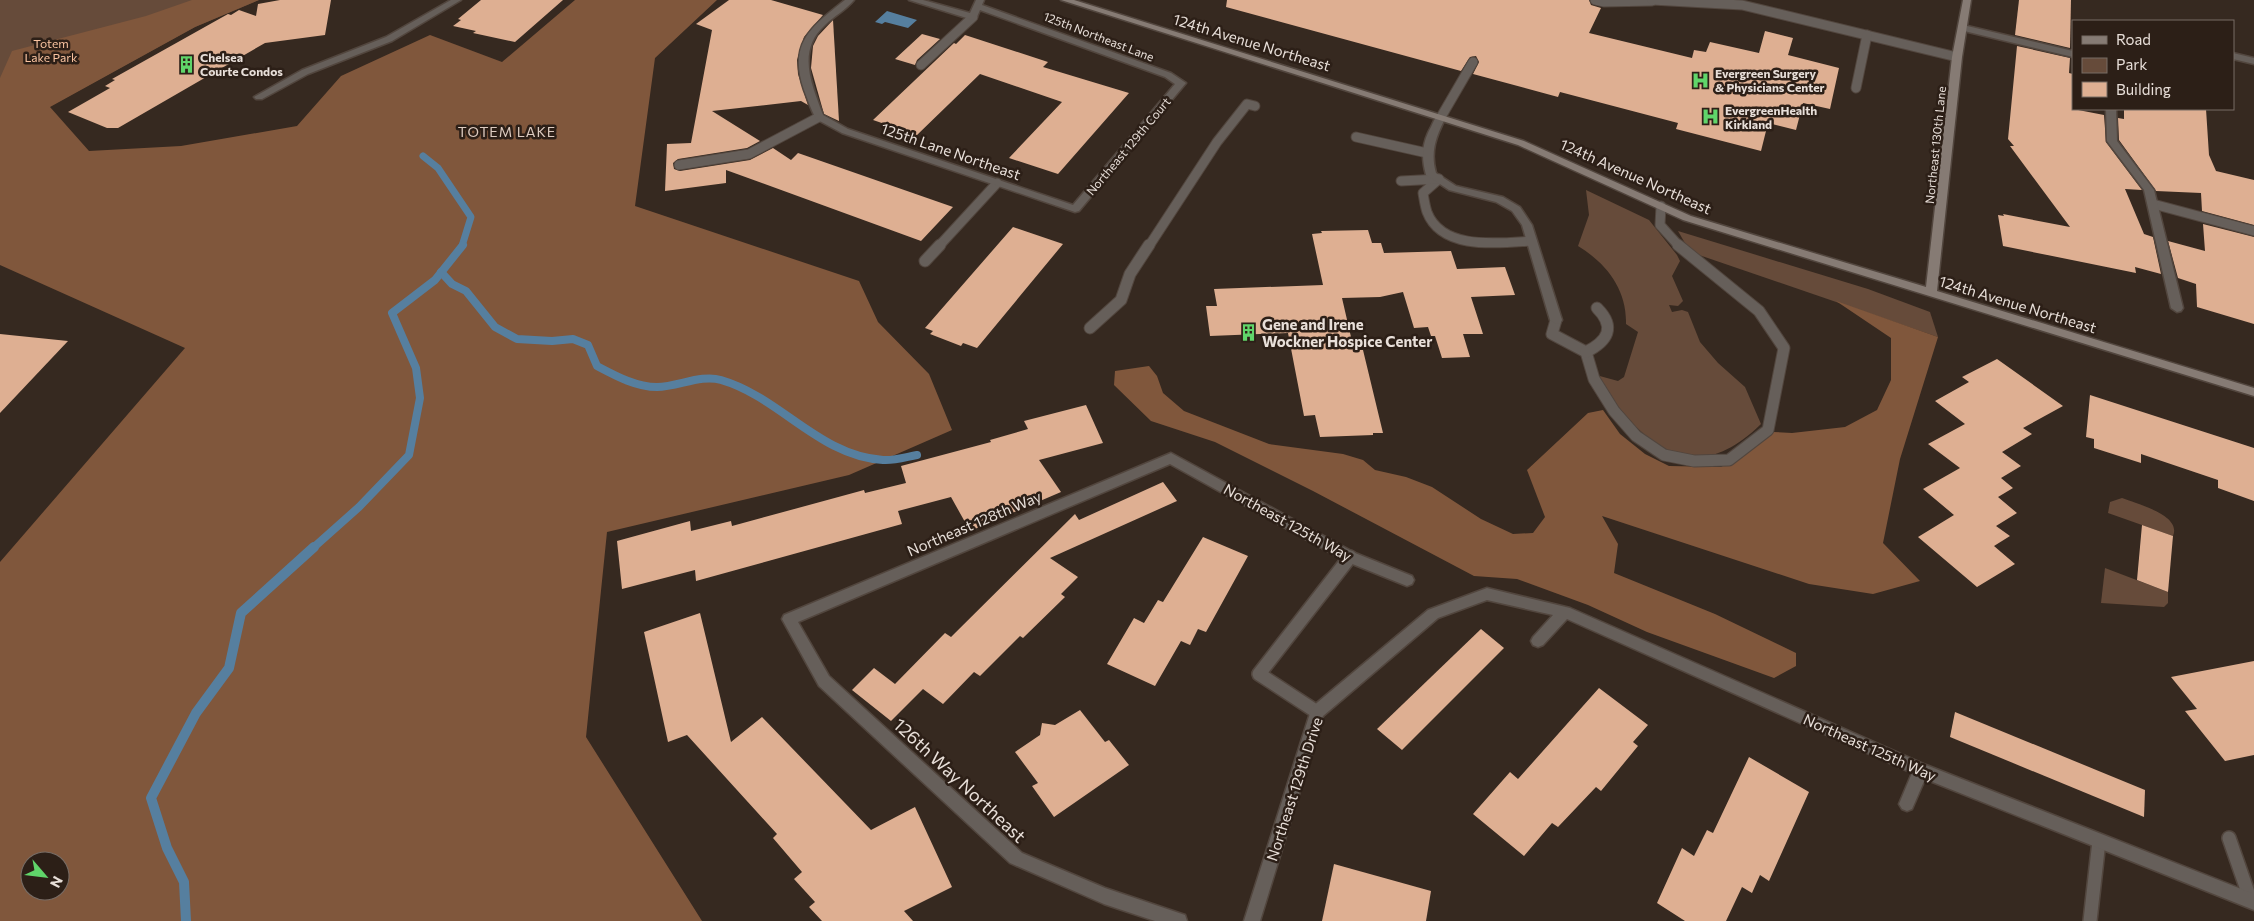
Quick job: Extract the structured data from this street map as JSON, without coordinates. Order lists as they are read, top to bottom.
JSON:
{
  "streets": {
    "street": [
      "125th Northeast Lane",
      "124th Avenue Northeast",
      "Northeast 130th Lane",
      "Northeast 129th Court",
      "125th Lane Northeast",
      "Northeast 125th Way",
      "Northeast 128th Way",
      "126th Way Northeast",
      "Northeast 129th Drive"
    ]
  },
  "crossings": [
    ["125th Northeast Lane", "Northeast 129th Court"],
    ["124th Avenue Northeast", "Northeast 130th Lane"],
    ["Northeast 129th Court", "125th Lane Northeast"],
    ["Northeast 125th Way", "Northeast 128th Way"],
    ["Northeast 125th Way", "Northeast 129th Drive"],
    ["Northeast 128th Way", "126th Way Northeast"]
  ],
  "districts": ["TOTEM LAKE"],
  "parks": ["Totem Lake Park"],
  "places": {
    "building": ["Chelsea Courte Condos", "Gene and Irene Wockner Hospice Center"],
    "hospital": ["Evergreen Surgery & Physicians Center", "EvergreenHealth Kirkland"]
  },
  "legend": ["Road", "Park", "Building"],
  "north": "bottom right"
}
